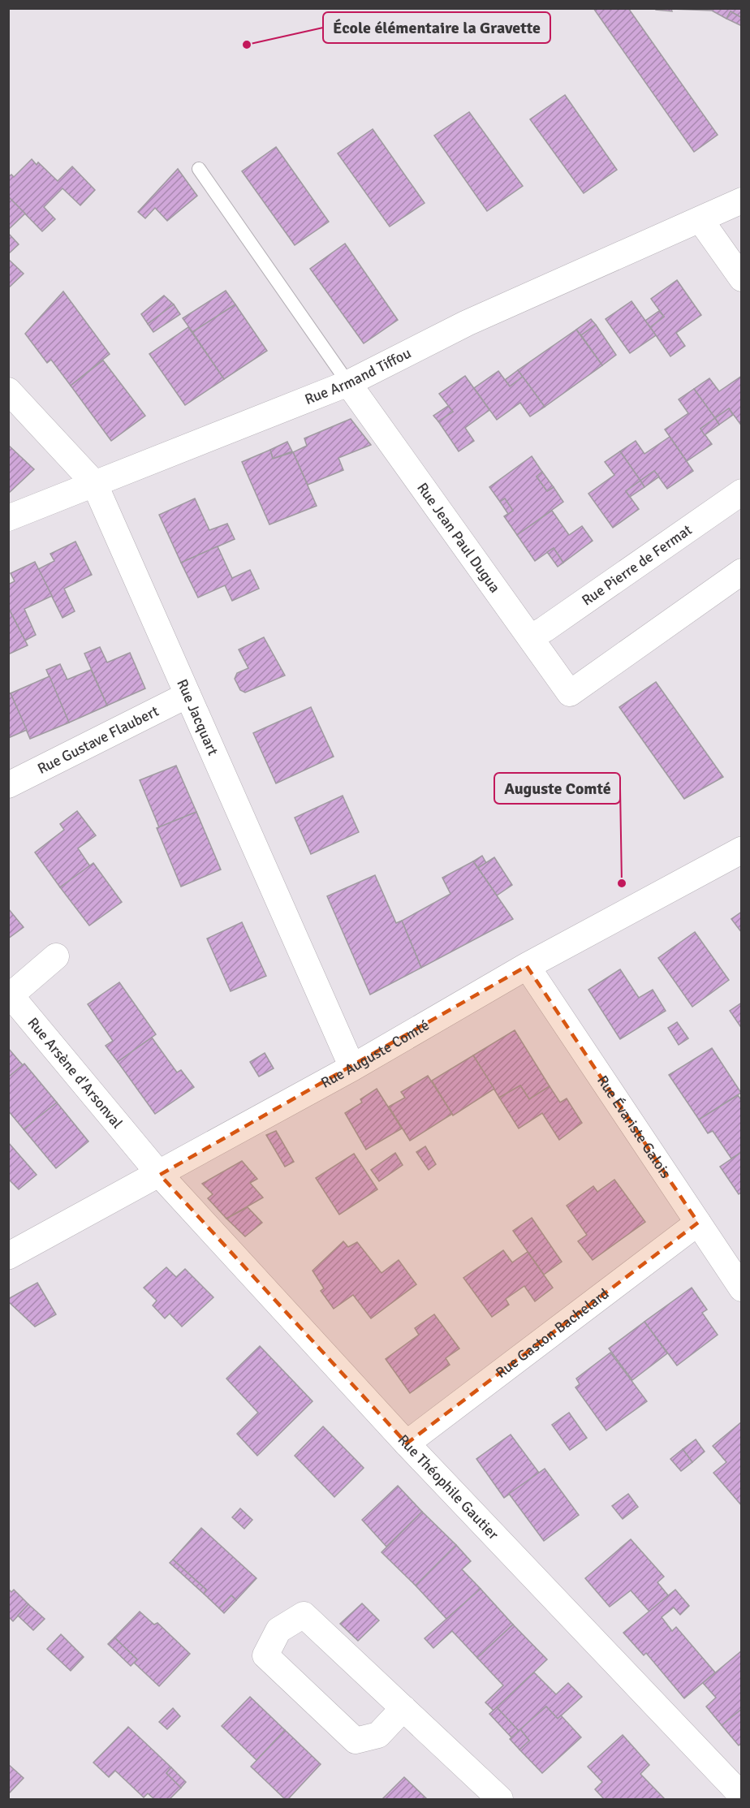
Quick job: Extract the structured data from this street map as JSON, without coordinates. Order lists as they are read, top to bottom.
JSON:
{
  "streets": {
    "street": [
      "Rue Armand Tiffou",
      "Rue Jean Paul Dugua",
      "Rue Pierre de Fermat",
      "Rue Jacquart",
      "Rue Gustave Flaubert",
      "Rue Auguste Comté",
      "Rue Arsène d'Arsonval",
      "Rue Évariste Galois",
      "Rue Gaston Bachelard",
      "Rue Théophile Gautier"
    ]
  },
  "crossings": [
    ["Rue Armand Tiffou", "Rue Jean Paul Dugua"],
    ["Rue Armand Tiffou", "Rue Jacquart"],
    ["Rue Jean Paul Dugua", "Rue Pierre de Fermat"],
    ["Rue Jacquart", "Rue Gustave Flaubert"],
    ["Rue Jacquart", "Rue Auguste Comté"],
    ["Rue Auguste Comté", "Rue Arsène d'Arsonval"],
    ["Rue Auguste Comté", "Rue Évariste Galois"],
    ["Rue Auguste Comté", "Rue Théophile Gautier"],
    ["Rue Arsène d'Arsonval", "Rue Théophile Gautier"],
    ["Rue Évariste Galois", "Rue Gaston Bachelard"],
    ["Rue Gaston Bachelard", "Rue Théophile Gautier"]
  ],
  "places": ["École élémentaire la Gravette", "Auguste Comté"]
}
